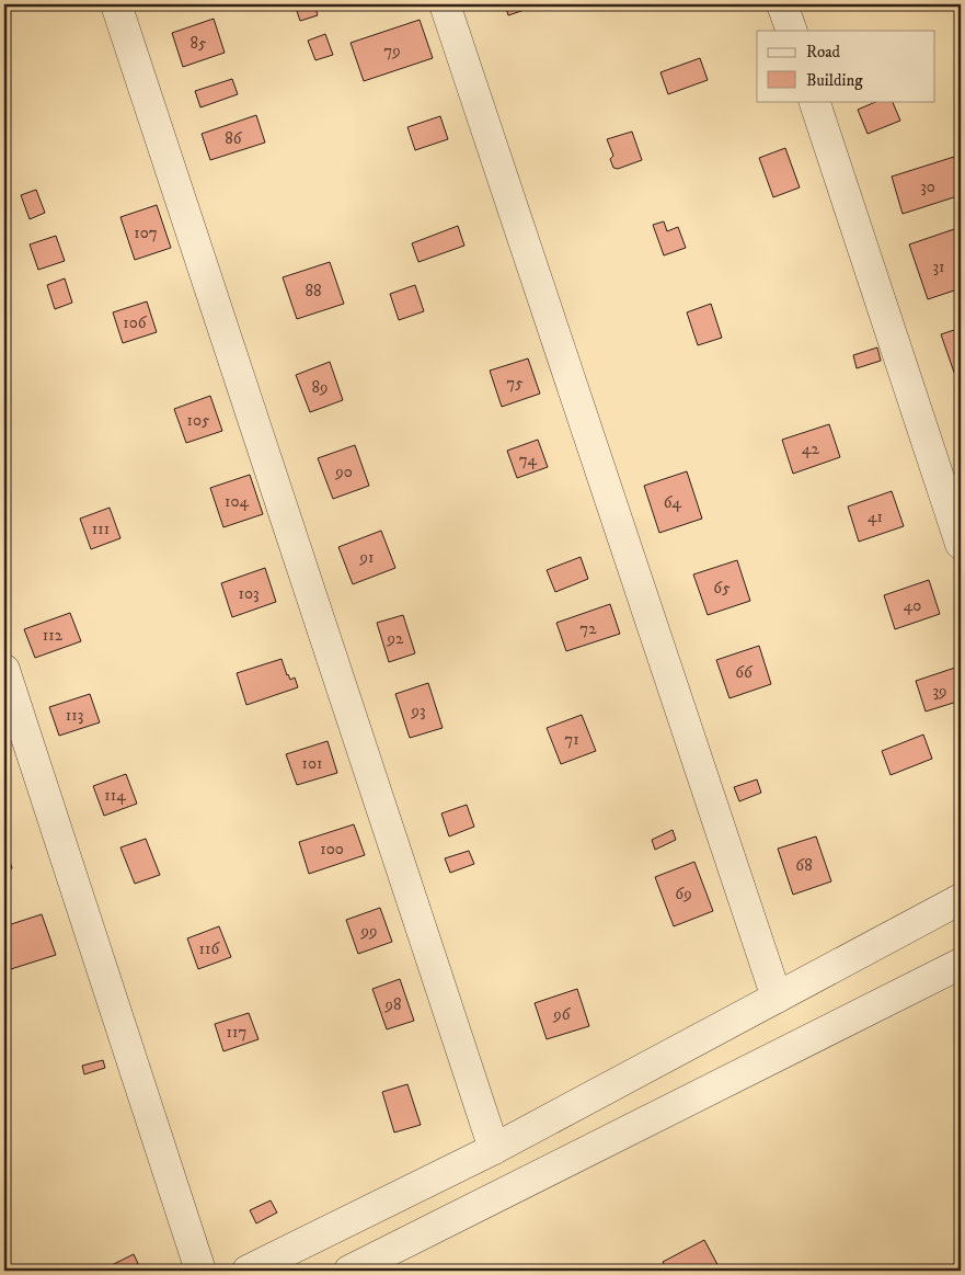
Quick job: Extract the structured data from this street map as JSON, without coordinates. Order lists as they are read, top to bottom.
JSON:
{
  "house_numbers": [
    "85",
    "79",
    "86",
    "30",
    "107",
    "31",
    "88",
    "106",
    "75",
    "89",
    "105",
    "42",
    "74",
    "90",
    "104",
    "64",
    "41",
    "111",
    "91",
    "65",
    "103",
    "40",
    "72",
    "112",
    "92",
    "66",
    "39",
    "93",
    "113",
    "71",
    "101",
    "114",
    "100",
    "68",
    "69",
    "99",
    "116",
    "98",
    "96",
    "117"
  ],
  "legend": ["Road", "Building"]
}
